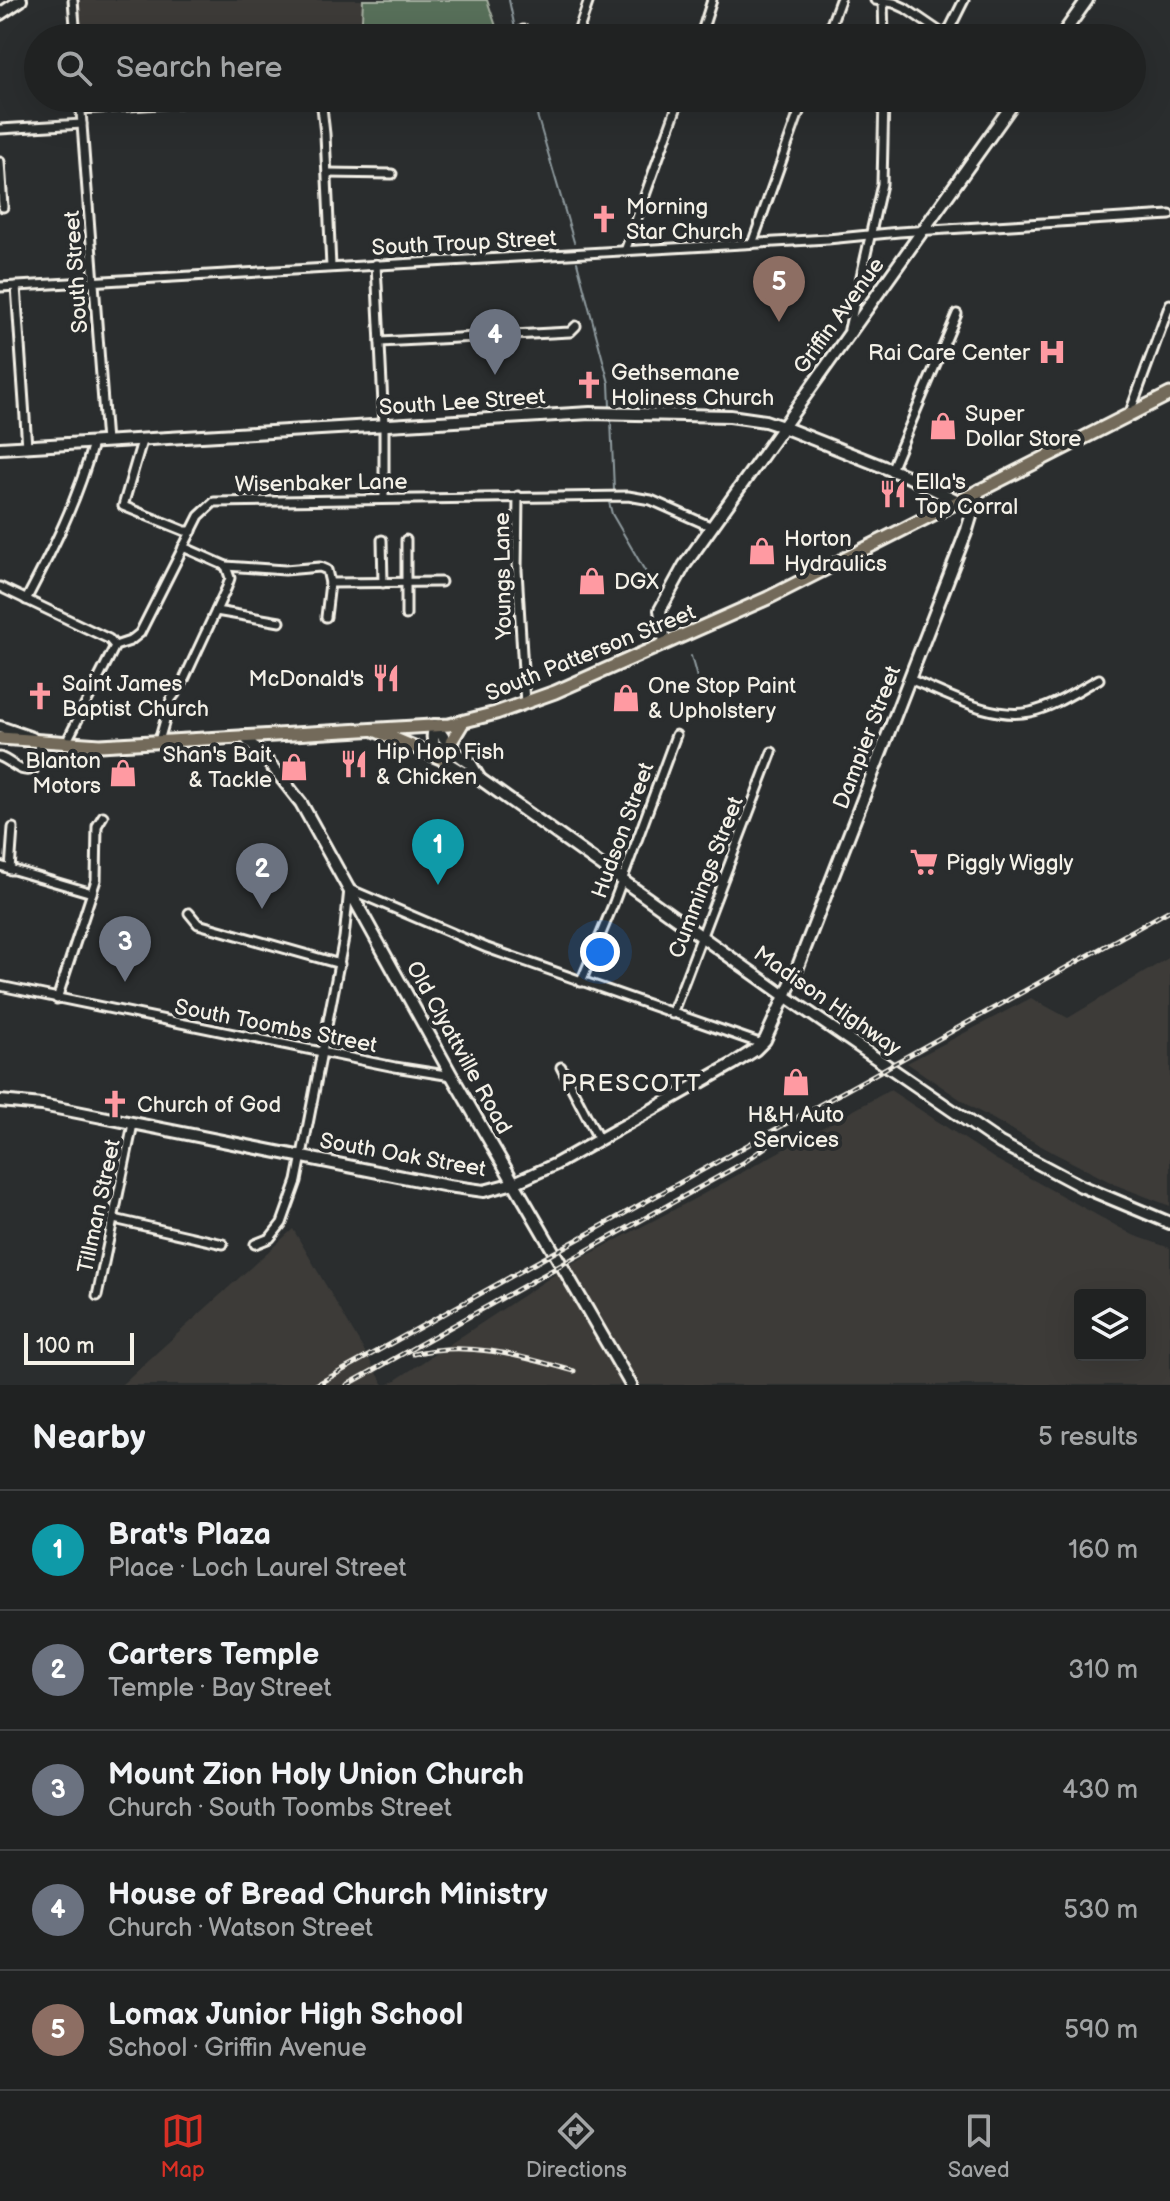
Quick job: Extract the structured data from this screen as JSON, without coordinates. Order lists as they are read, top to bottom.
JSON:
{
  "streets": {
    "main road": [
      "Griffin Avenue",
      "South Lee Street",
      "South Patterson Street",
      "Dampier Street",
      "Madison Highway",
      "Old Clyattville Road",
      "South Oak Street"
    ],
    "street": [
      "South Troup Street",
      "South Street",
      "Wisenbaker Lane",
      "Youngs Lane",
      "Hudson Street",
      "Cummings Street",
      "South Toombs Street",
      "Tillman Street"
    ]
  },
  "crossings": [
    ["South Troup Street", "South Street"],
    ["South Troup Street", "Griffin Avenue"],
    ["South Street", "South Lee Street"],
    ["Griffin Avenue", "South Lee Street"],
    ["Griffin Avenue", "Wisenbaker Lane"],
    ["Griffin Avenue", "South Patterson Street"],
    ["South Lee Street", "South Patterson Street"],
    ["Wisenbaker Lane", "Youngs Lane"],
    ["Wisenbaker Lane", "South Patterson Street"],
    ["Youngs Lane", "South Patterson Street"],
    ["South Patterson Street", "Dampier Street"],
    ["South Patterson Street", "Old Clyattville Road"],
    ["Dampier Street", "Madison Highway"],
    ["Hudson Street", "Madison Highway"],
    ["Cummings Street", "Madison Highway"],
    ["South Toombs Street", "Old Clyattville Road"],
    ["Old Clyattville Road", "South Oak Street"],
    ["South Oak Street", "Tillman Street"]
  ],
  "districts": ["PRESCOTT"],
  "places": {
    "church": [
      "Morning Star Church",
      "Gethsemane Holiness Church",
      "Saint James Baptist Church",
      "Church of God"
    ],
    "hospital": ["Rai Care Center"],
    "shop": [
      "Super Dollar Store",
      "Horton Hydraulics",
      "DGX",
      "One Stop Paint & Upholstery",
      "Shan's Bait & Tackle",
      "Blanton Motors",
      "H&H Auto Services"
    ],
    "restaurant": ["Ella's Top Corral", "McDonald's", "Hip Hop Fish & Chicken"],
    "supermarket": ["Piggly Wiggly"]
  },
  "scale_bar": "100 m",
  "page": {
    "search": "Search here",
    "pins": [
      "5",
      "4",
      "1",
      "2",
      "3"
    ],
    "scale": "100 m",
    "heading": ["Nearby", "5 results"],
    "list": [
      {
        "mark": "1",
        "name": "Brat's Plaza",
        "note": "Place · Loch Laurel Street",
        "value": "160 m"
      },
      {
        "mark": "2",
        "name": "Carters Temple",
        "note": "Temple · Bay Street",
        "value": "310 m"
      },
      {
        "mark": "3",
        "name": "Mount Zion Holy Union Church",
        "note": "Church · South Toombs Street",
        "value": "430 m"
      },
      {
        "mark": "4",
        "name": "House of Bread Church Ministry",
        "note": "Church · Watson Street",
        "value": "530 m"
      },
      {
        "mark": "5",
        "name": "Lomax Junior High School",
        "note": "School · Griffin Avenue",
        "value": "590 m"
      }
    ],
    "nav": ["Map", "Directions", "Saved"]
  }
}
